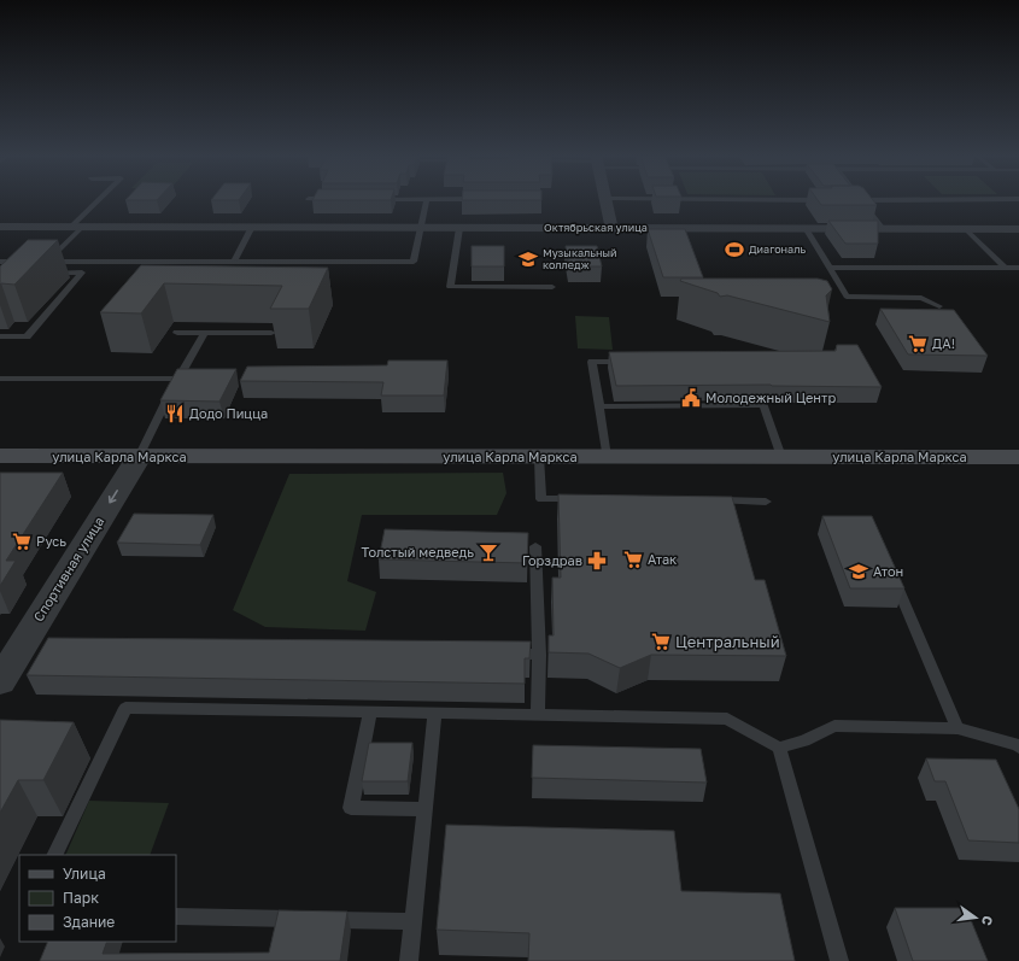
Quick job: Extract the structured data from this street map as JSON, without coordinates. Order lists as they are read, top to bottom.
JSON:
{
  "streets": {
    "main road": ["улица Карла Маркса"],
    "street": ["Октябрьская улица", "Спортивная улица"]
  },
  "crossings": [
    ["улица Карла Маркса", "Спортивная улица"]
  ],
  "one_way": ["Спортивная улица"],
  "places": {
    "sports": ["Диагональ"],
    "school or university": ["Музыкальный колледж", "Атон"],
    "supermarket": [
      "ДА!",
      "Русь",
      "Атак",
      "Центральный"
    ],
    "public building": ["Молодежный Центр"],
    "restaurant": ["Додо Пицца"],
    "bar": ["Толстый медведь"],
    "pharmacy": ["Горздрав"]
  },
  "legend": ["Улица", "Парк", "Здание"],
  "north": "right"
}
